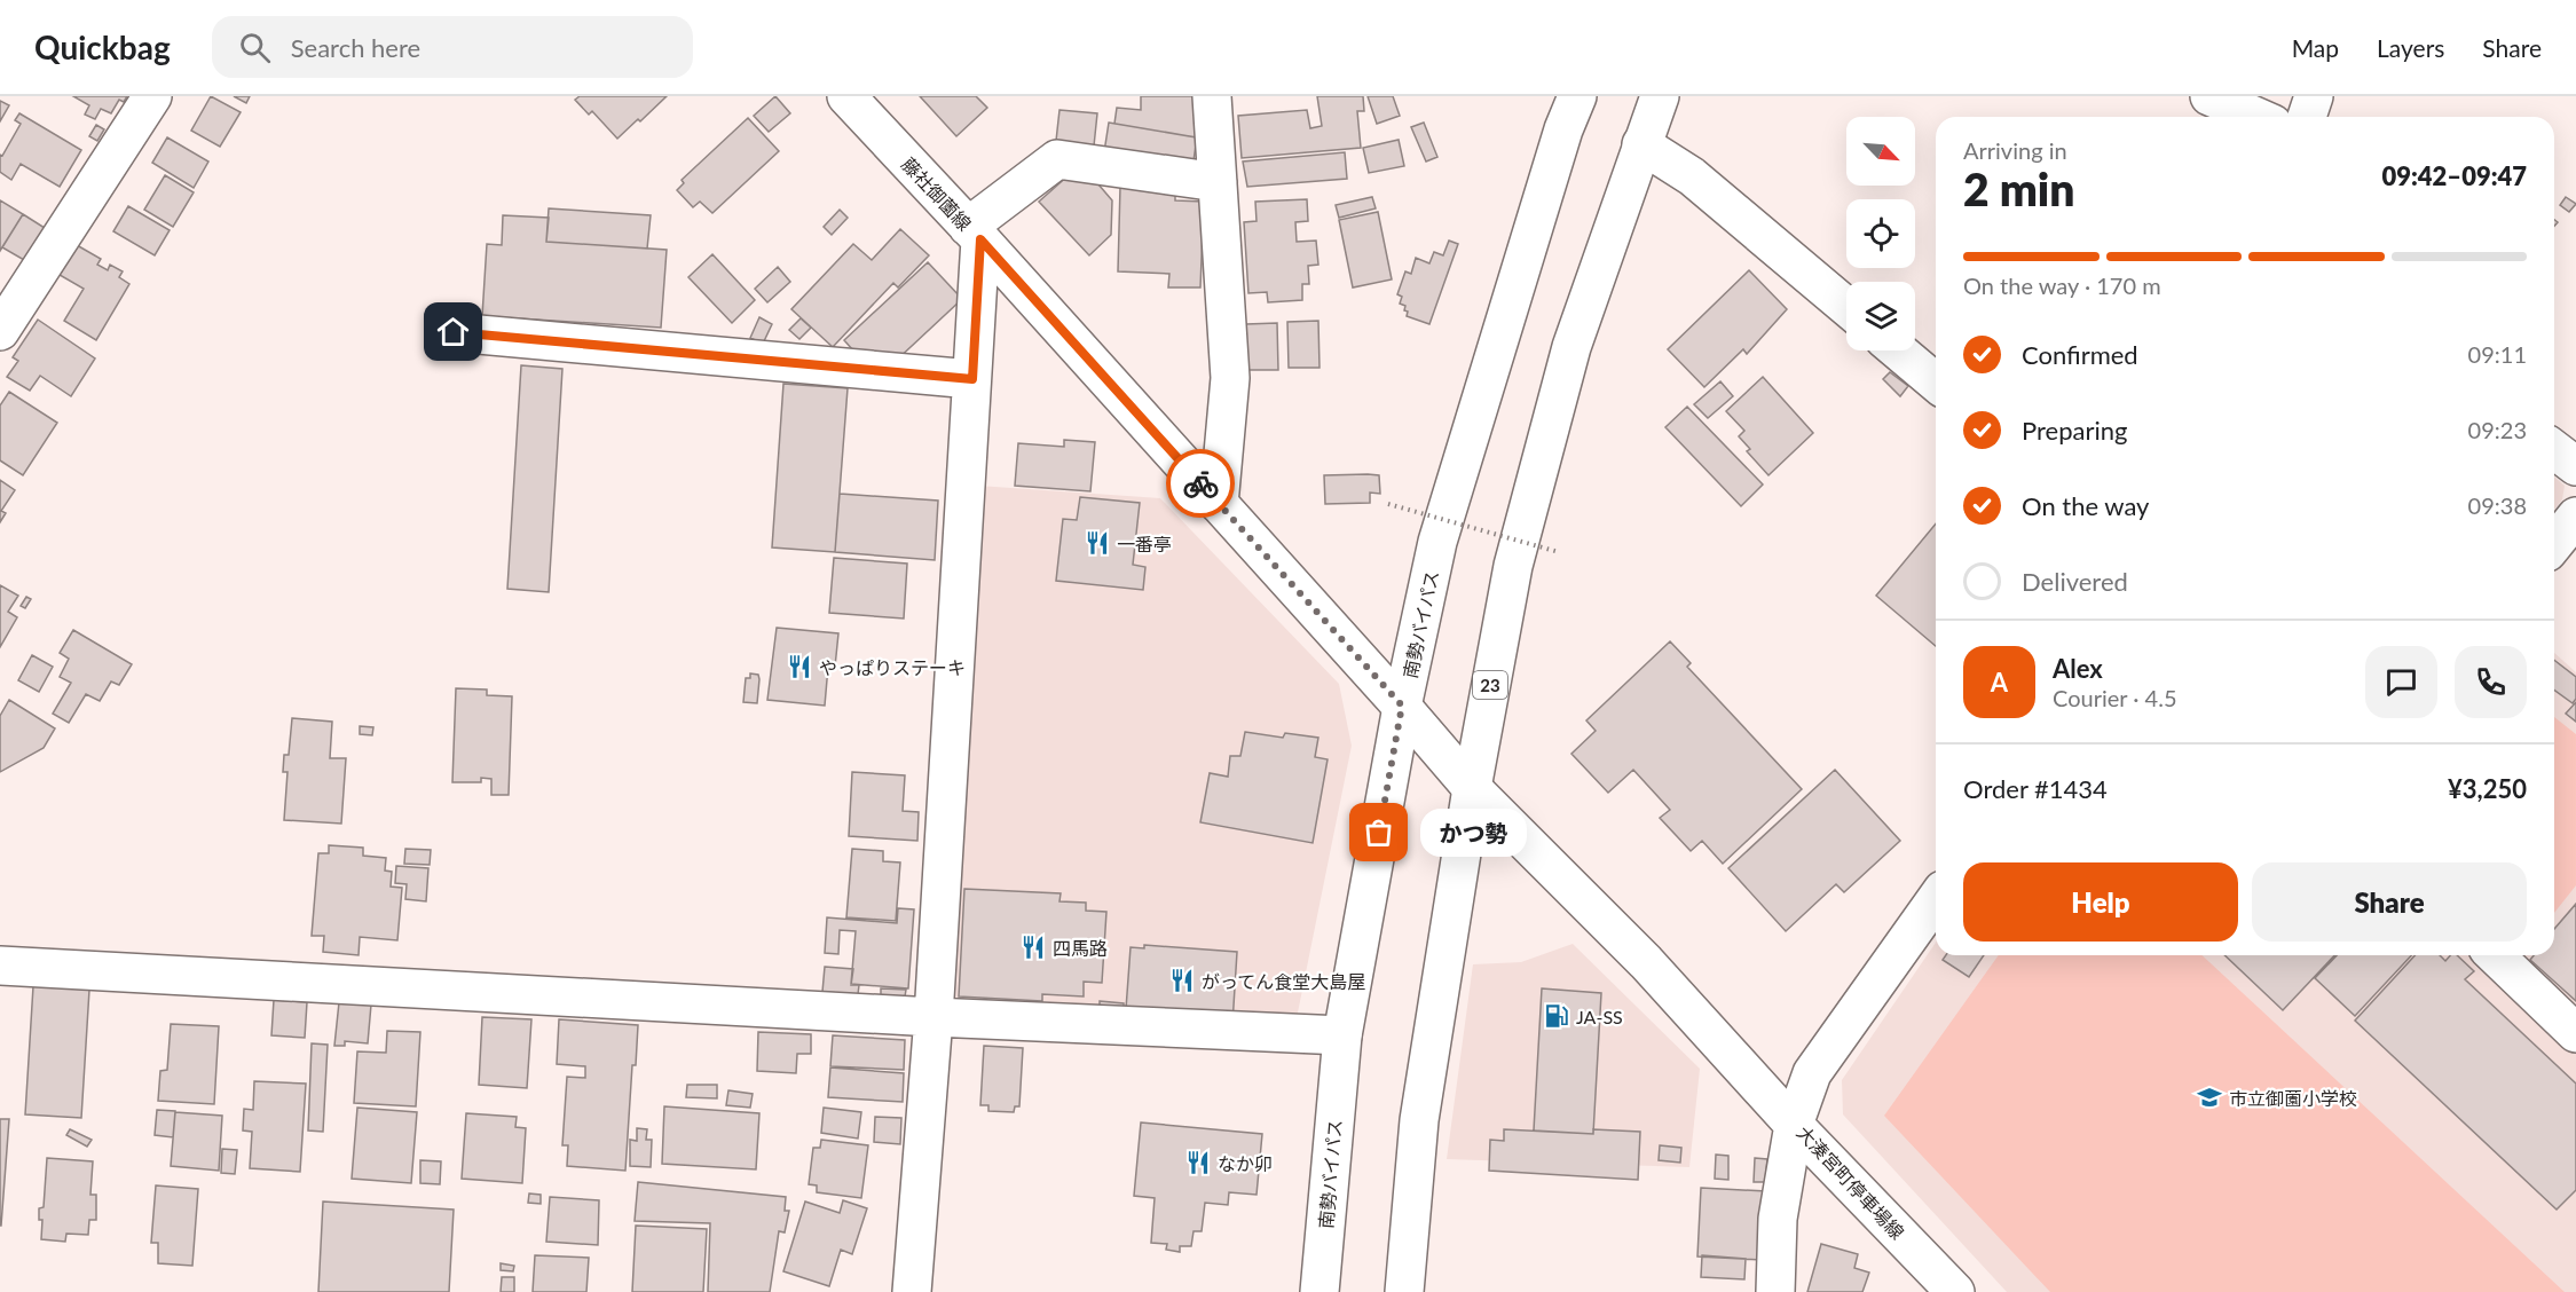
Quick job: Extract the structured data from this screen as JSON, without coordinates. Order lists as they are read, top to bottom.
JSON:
{
  "streets": {
    "main road": [
      "藤社御薗線",
      "南勢バイパス",
      "23",
      "大湊宮町停車場線"
    ]
  },
  "crossings": [
    ["藤社御薗線", "南勢バイパス"],
    ["藤社御薗線", "23"],
    ["藤社御薗線", "大湊宮町停車場線"]
  ],
  "places": {
    "restaurant": [
      "一番亭",
      "やっぱりステーキ",
      "四馬路",
      "がってん食堂大島屋",
      "なか卯"
    ],
    "other": ["かつ勢"],
    "fuel station": ["JA-SS"],
    "school or university": ["市立御薗小学校"]
  },
  "north": "bottom right",
  "page": {
    "header": "Quickbag",
    "search": "Search here",
    "nav": ["Map", "Layers", "Share"],
    "heading": ["2 min", "Arriving in", "09:42–09:47"],
    "panel": [
      "Alex",
      "Courier · 4.5",
      "Order #1434",
      "¥3,250"
    ],
    "bar": "On the way · 170 m",
    "list": [
      ["Confirmed", "09:11"],
      ["Preparing", "09:23"],
      ["On the way", "09:38"],
      "Delivered"
    ],
    "round": "A",
    "bubble": "かつ勢",
    "buttons": ["Help", "Share"]
  }
}
